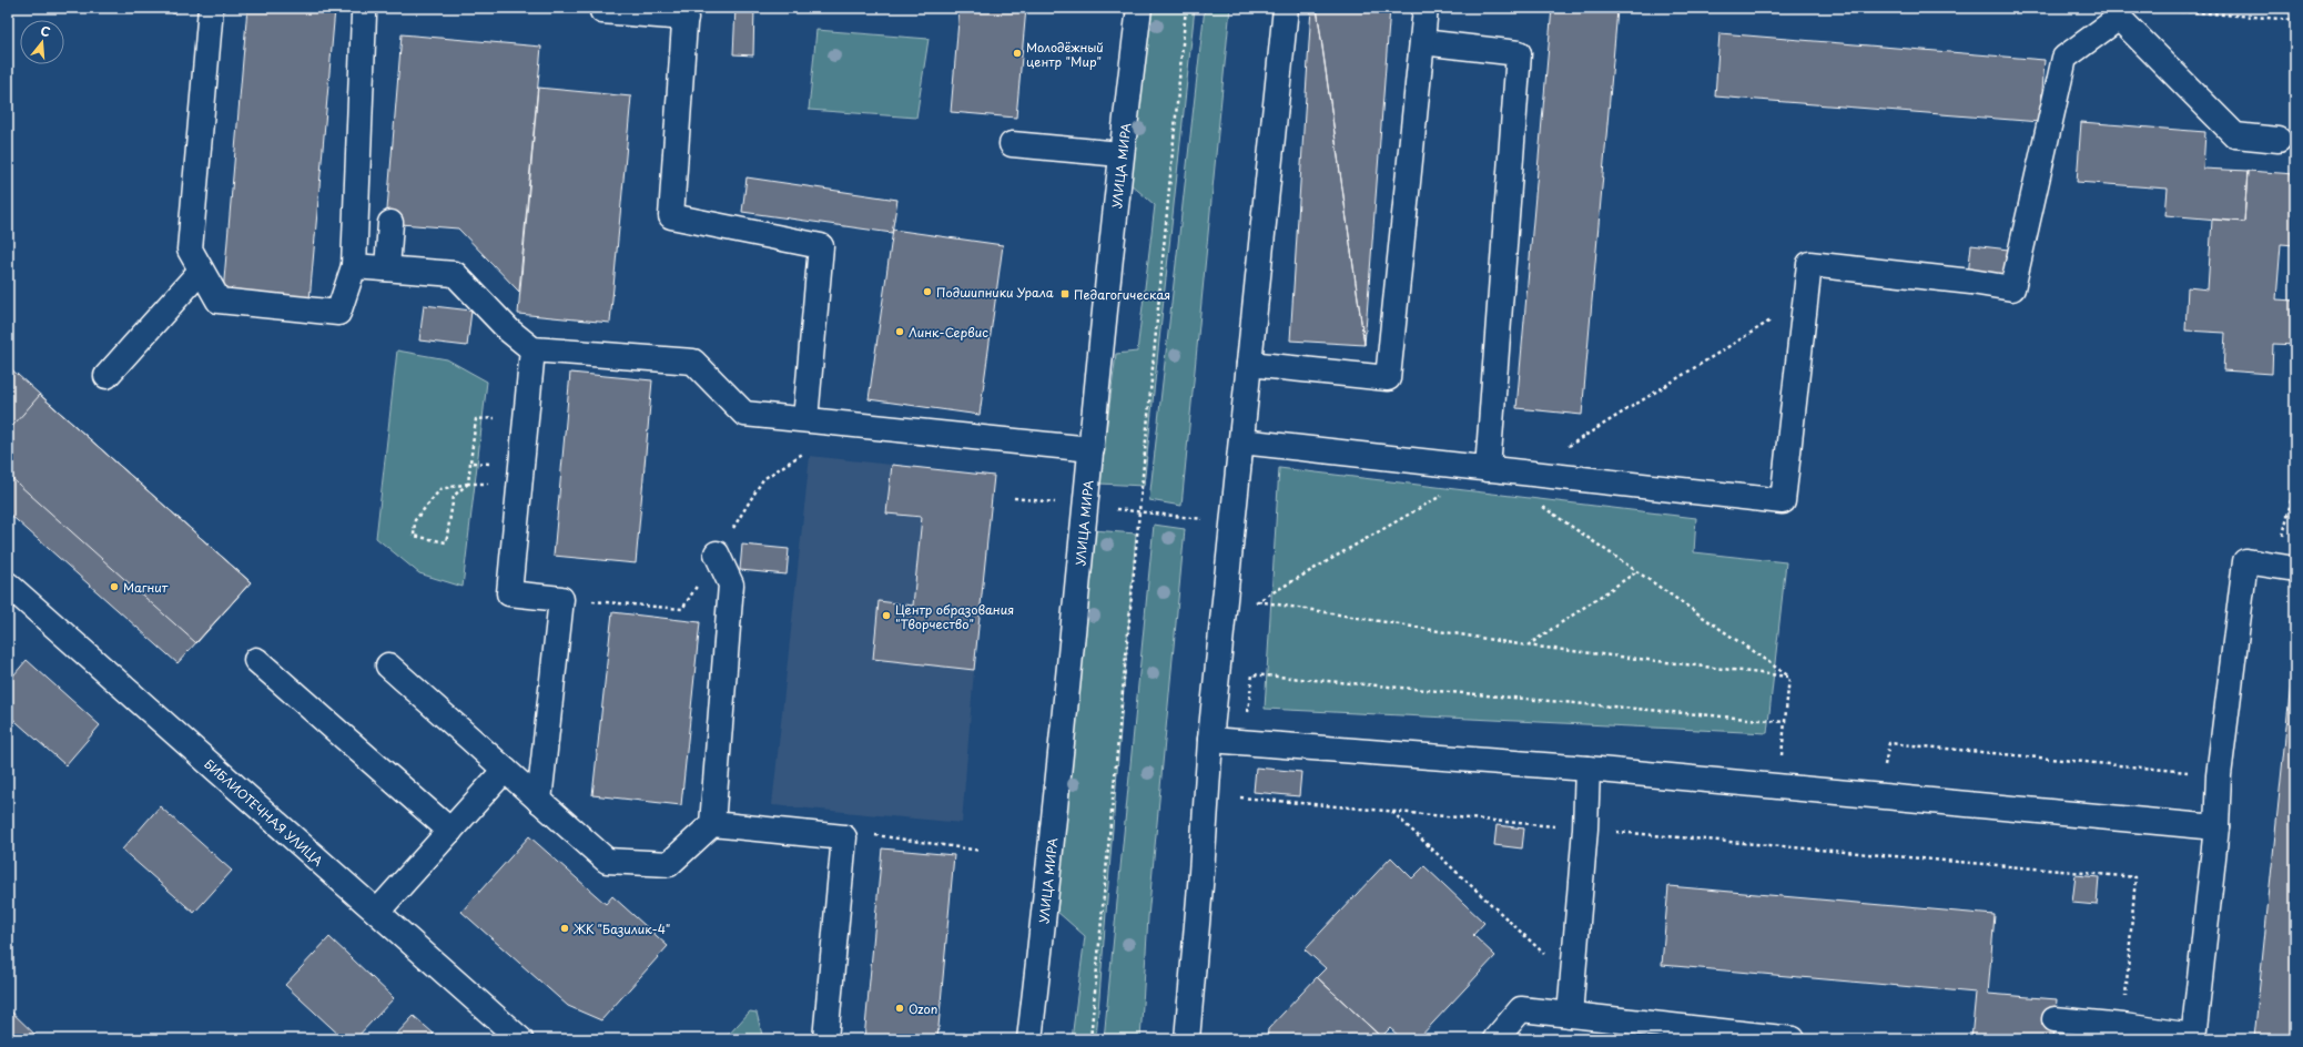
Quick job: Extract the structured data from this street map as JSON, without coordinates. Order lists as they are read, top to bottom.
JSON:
{
  "streets": {
    "street": ["УЛИЦА МИРА", "БИБЛИОТЕЧНАЯ УЛИЦА"]
  },
  "places": {
    "other": [
      "Молодёжный центр \"Мир\"",
      "Подшипники Урала",
      "Линк-Сервис",
      "Магнит",
      "Центр образования \"Творчество\"",
      "ЖК \"Базилик-4\"",
      "Ozon"
    ],
    "transit": ["Педагогическая"]
  },
  "north": "top"
}
